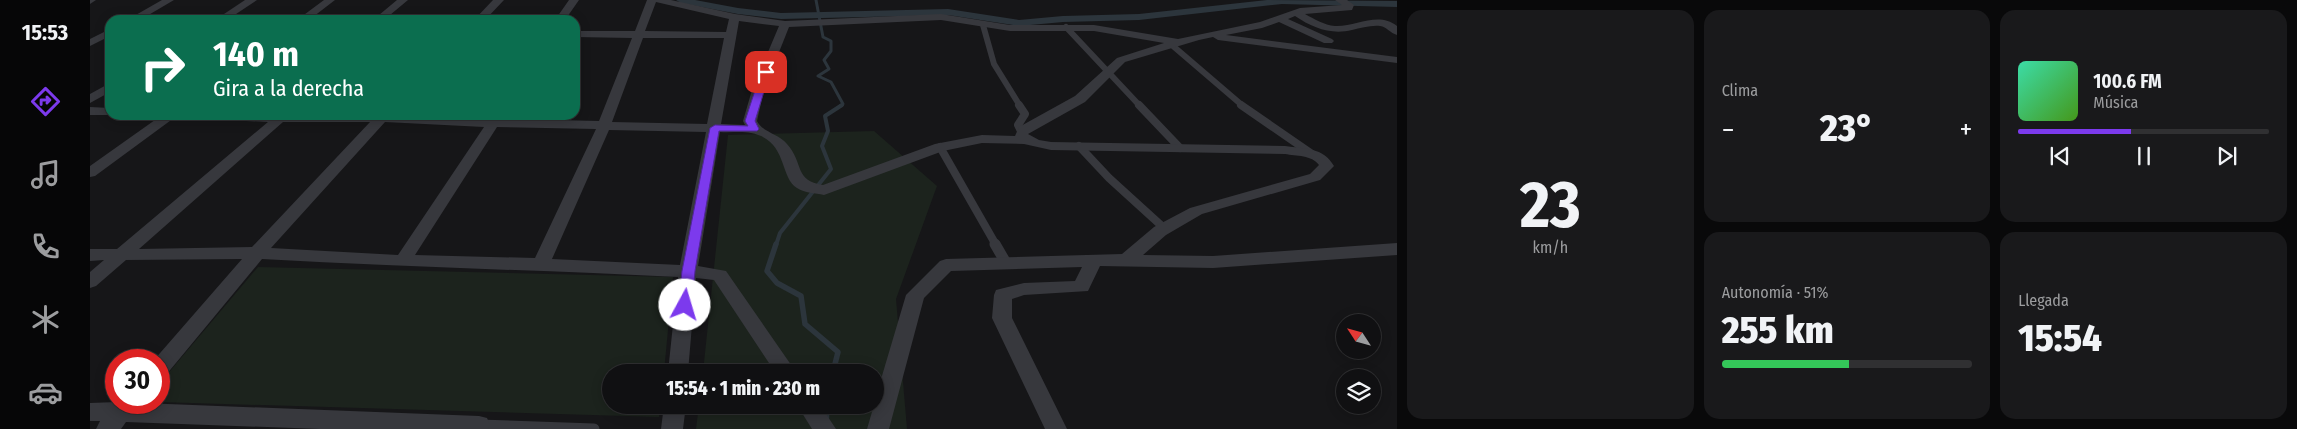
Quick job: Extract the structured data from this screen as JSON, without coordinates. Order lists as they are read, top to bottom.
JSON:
{
  "north": "top left",
  "page": {
    "tabs": "15:53",
    "tile": [
      ["23", "km/h"],
      "Clima",
      ["Autonomía · 51%", "255 km"],
      ["Llegada", "15:54"]
    ],
    "turn": ["140 m", "Gira a la derecha"],
    "song": ["100.6 FM", "Música"],
    "heat": ["−", "23°", "+"],
    "limit": "30",
    "trip": "15:54 · 1 min · 230 m"
  }
}
